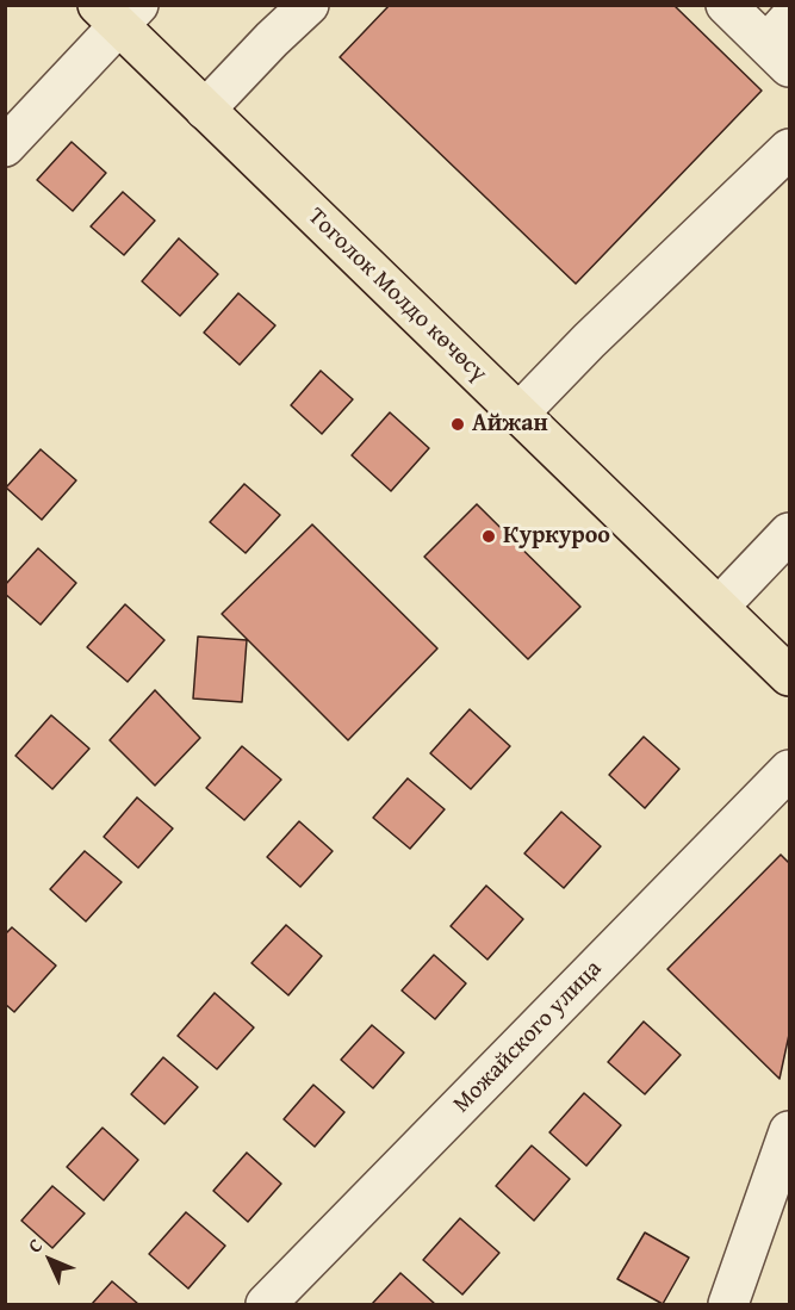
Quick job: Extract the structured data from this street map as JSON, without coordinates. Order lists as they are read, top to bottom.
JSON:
{
  "streets": {
    "main road": ["Тоголок Молдо көчөсү"],
    "street": ["Можайского улица"]
  },
  "places": ["Айжан", "Куркуроо"],
  "north": "top left"
}
